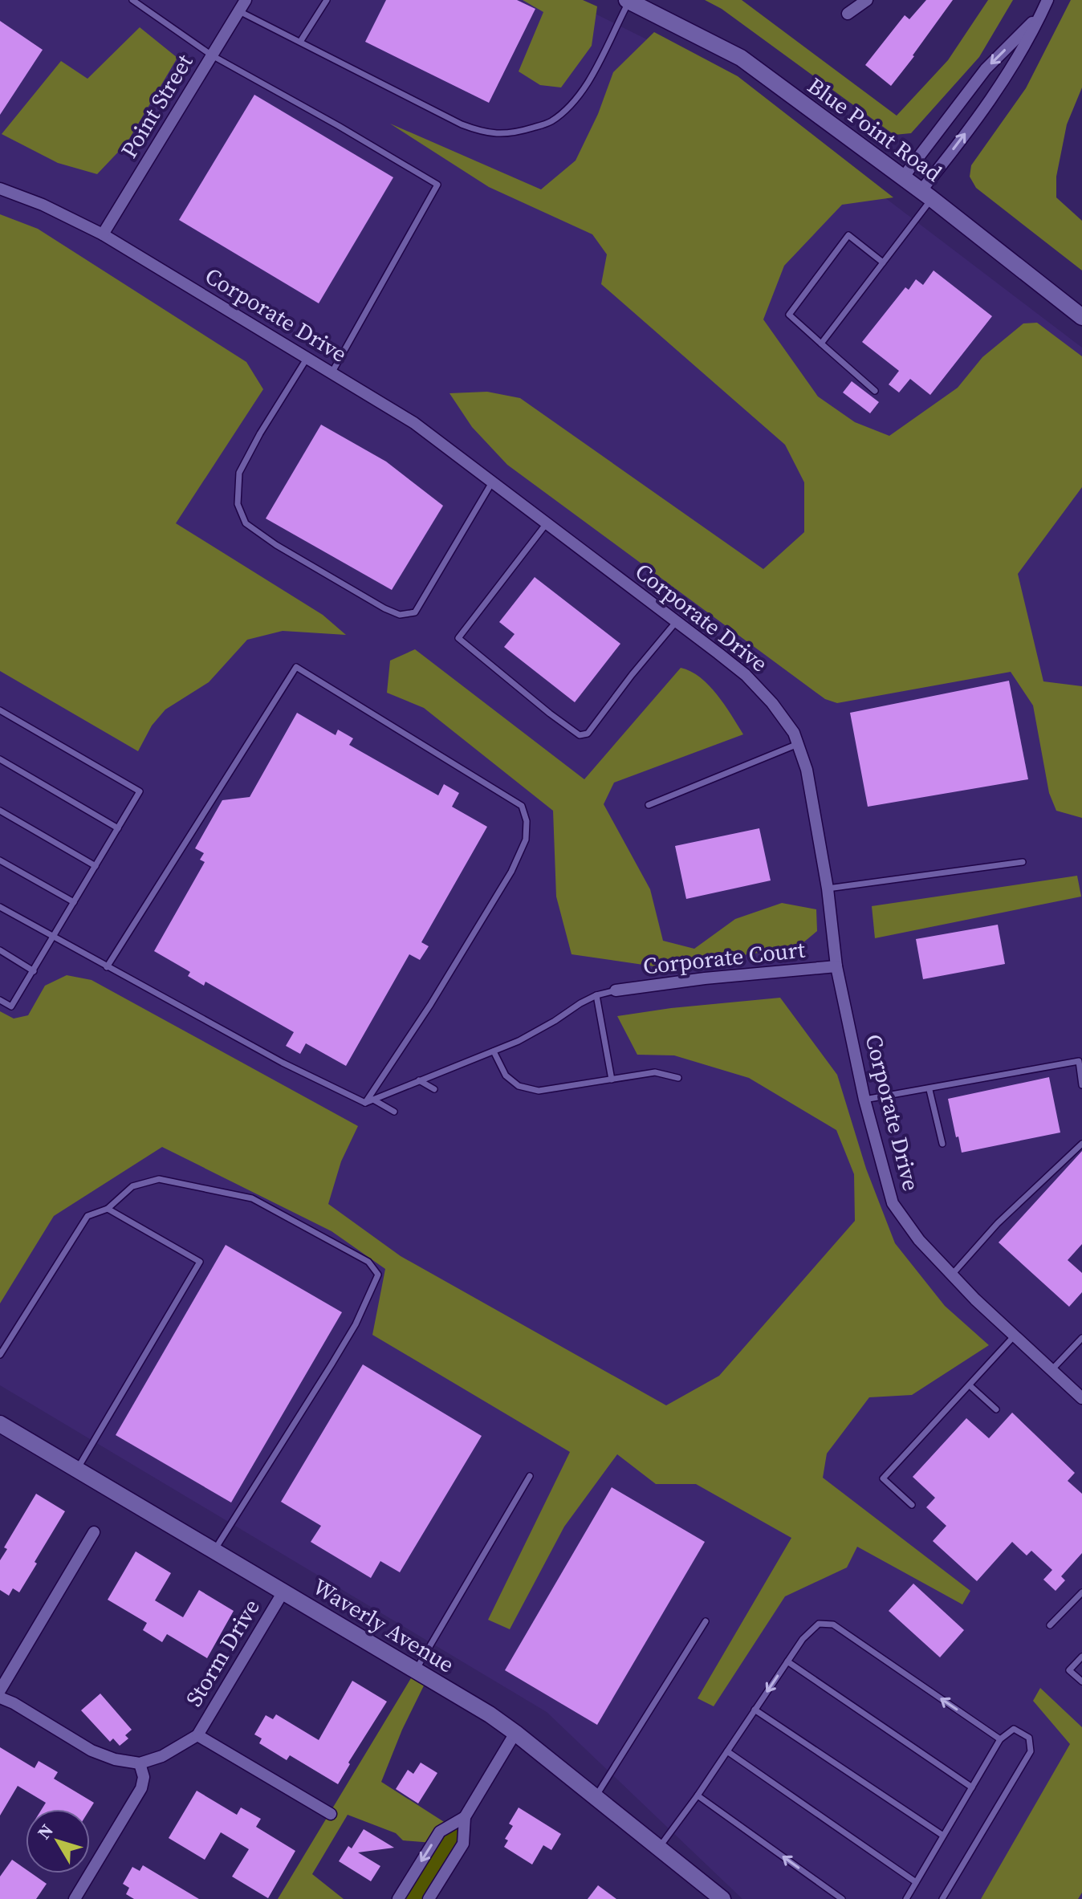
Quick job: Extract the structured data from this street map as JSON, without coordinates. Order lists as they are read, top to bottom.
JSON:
{
  "streets": {
    "street": [
      "Point Street",
      "Blue Point Road",
      "Corporate Drive",
      "Corporate Court",
      "Waverly Avenue",
      "Storm Drive"
    ]
  },
  "crossings": [
    ["Point Street", "Corporate Drive"],
    ["Corporate Drive", "Corporate Court"],
    ["Waverly Avenue", "Storm Drive"]
  ],
  "north": "top left"
}
